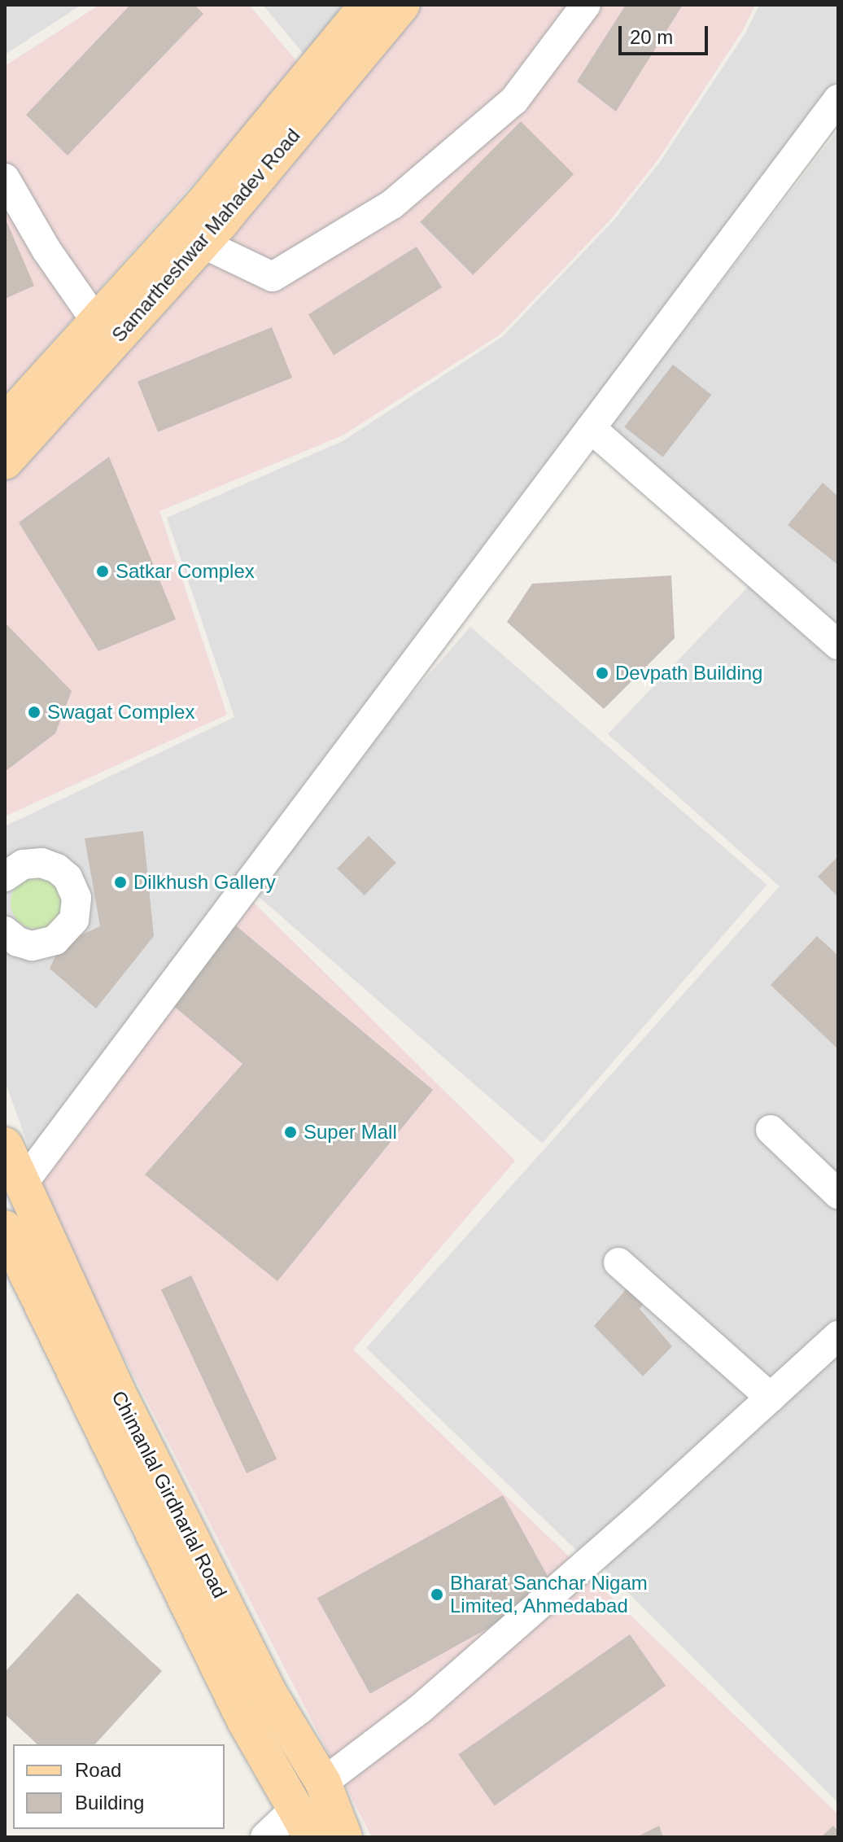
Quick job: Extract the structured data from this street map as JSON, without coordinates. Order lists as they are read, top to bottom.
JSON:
{
  "streets": {
    "main road": ["Samartheshwar Mahadev Road", "Chimanlal Girdharlal Road"]
  },
  "places": [
    "Satkar Complex",
    "Devpath Building",
    "Swagat Complex",
    "Dilkhush Gallery",
    "Super Mall",
    "Bharat Sanchar Nigam Limited, Ahmedabad"
  ],
  "legend": ["Road", "Building"],
  "scale_bar": "20 m"
}
